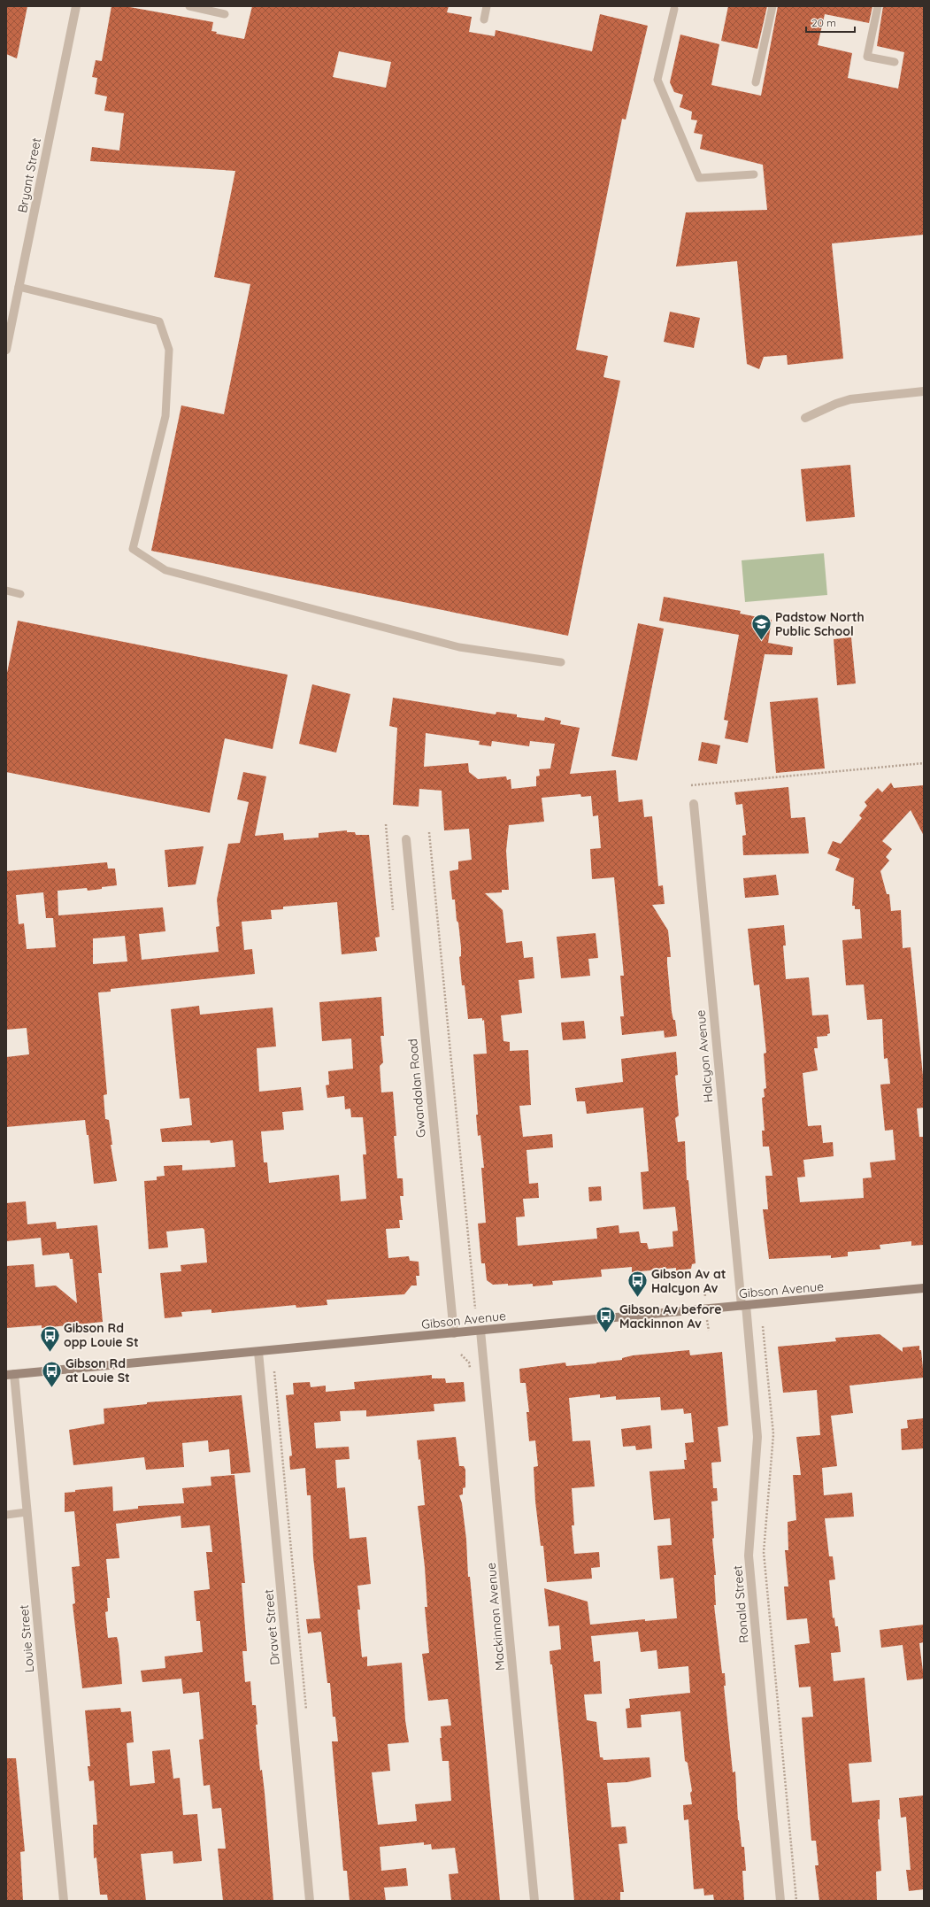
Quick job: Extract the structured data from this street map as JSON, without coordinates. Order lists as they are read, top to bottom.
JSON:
{
  "streets": {
    "main road": ["Gibson Avenue"],
    "street": [
      "Bryant Street",
      "Halcyon Avenue",
      "Gwandalan Road",
      "Ronald Street",
      "Mackinnon Avenue",
      "Dravet Street",
      "Louie Street"
    ]
  },
  "crossings": [
    ["Halcyon Avenue", "Gibson Avenue"],
    ["Halcyon Avenue", "Ronald Street"],
    ["Gwandalan Road", "Gibson Avenue"],
    ["Gibson Avenue", "Ronald Street"],
    ["Gibson Avenue", "Mackinnon Avenue"],
    ["Gibson Avenue", "Dravet Street"],
    ["Gibson Avenue", "Louie Street"]
  ],
  "places": {
    "school or university": ["Padstow North Public School"],
    "bus stop": [
      "Gibson Av at Halcyon Av",
      "Gibson Av before Mackinnon Av",
      "Gibson Rd opp Louie St",
      "Gibson Rd at Louie St"
    ]
  },
  "scale_bar": "20 m"
}
